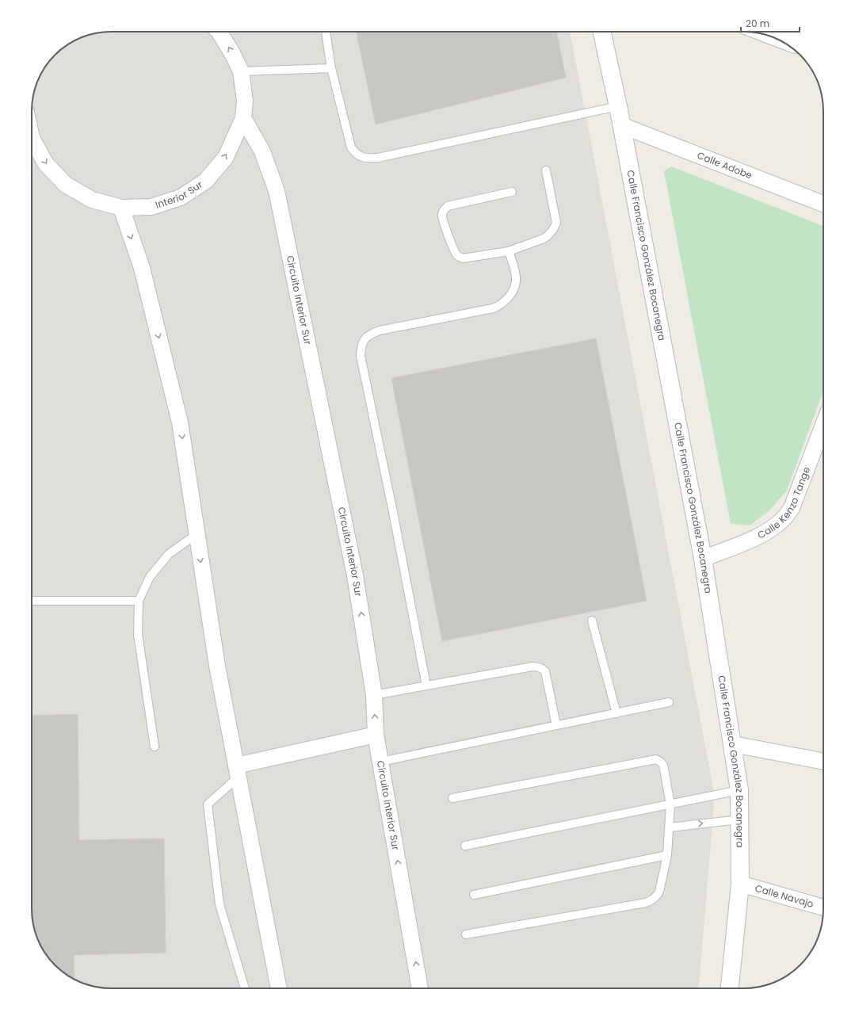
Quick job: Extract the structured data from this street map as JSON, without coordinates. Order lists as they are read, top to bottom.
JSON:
{
  "streets": {
    "street": [
      "Calle Adobe",
      "Interior Sur",
      "Calle Francisco González Bocanegra",
      "Circuito Interior Sur",
      "Calle Kenzo Tange",
      "Calle Navajo"
    ]
  },
  "crossings": [
    ["Calle Adobe", "Calle Francisco González Bocanegra"],
    ["Interior Sur", "Circuito Interior Sur"],
    ["Calle Francisco González Bocanegra", "Calle Kenzo Tange"],
    ["Calle Francisco González Bocanegra", "Calle Navajo"]
  ],
  "scale_bar": "20 m"
}
